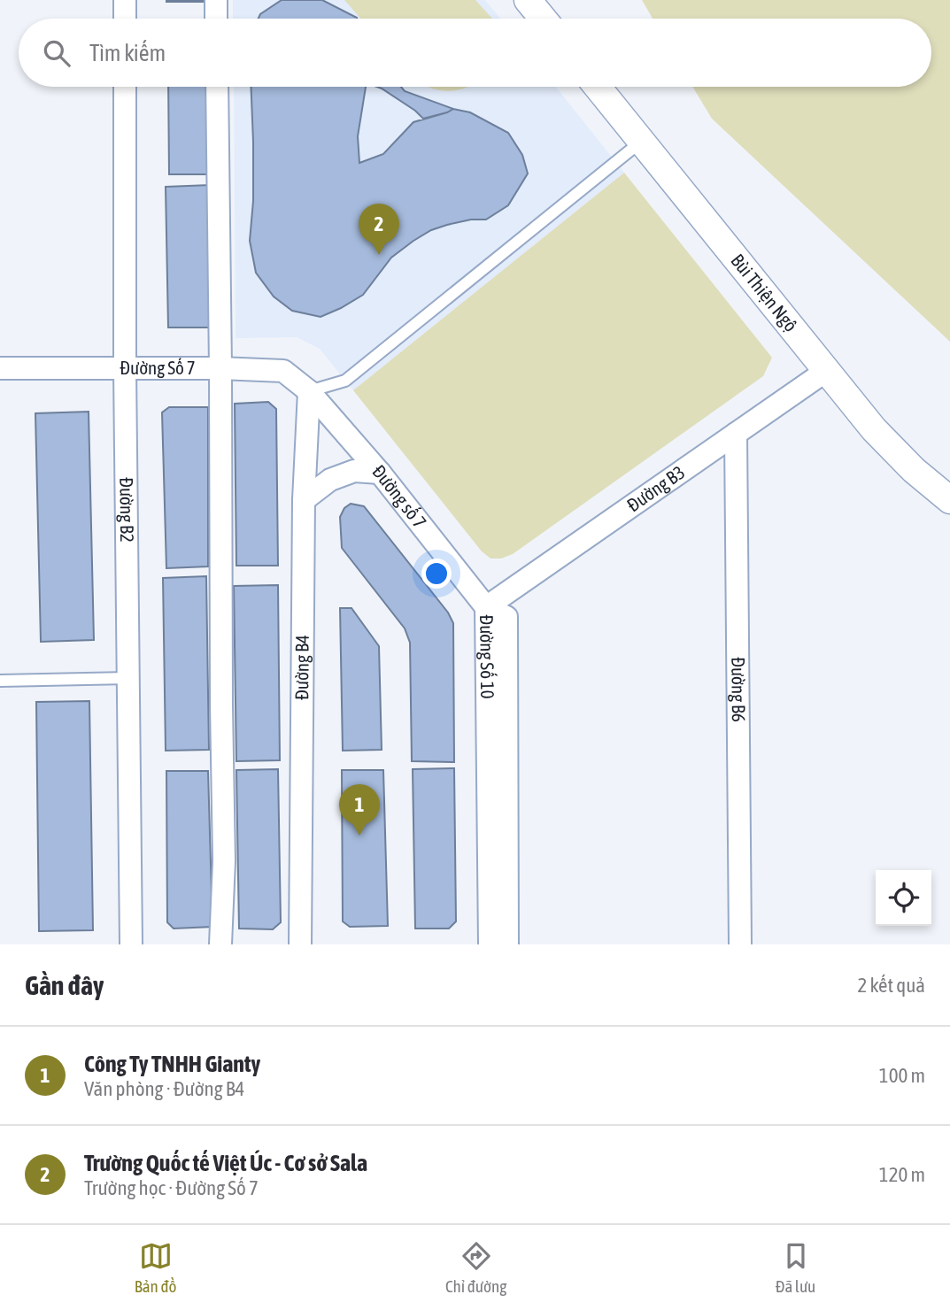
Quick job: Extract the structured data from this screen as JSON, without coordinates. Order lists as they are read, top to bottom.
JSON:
{
  "streets": {
    "street": [
      "Bùi Thiện Ngộ",
      "Đường Số 7",
      "Đường B3",
      "Đường số 7",
      "Đường B2",
      "Đường Số 10",
      "Đường B4",
      "Đường B6"
    ]
  },
  "crossings": [
    ["Bùi Thiện Ngộ", "Đường B3"],
    ["Đường Số 7", "Đường số 7"],
    ["Đường Số 7", "Đường B2"],
    ["Đường Số 7", "Đường B4"],
    ["Đường B3", "Đường số 7"],
    ["Đường B3", "Đường Số 10"],
    ["Đường B3", "Đường B6"],
    ["Đường số 7", "Đường Số 10"],
    ["Đường số 7", "Đường B4"]
  ],
  "page": {
    "search": "Tìm kiếm",
    "pins": ["2", "1"],
    "heading": ["Gần đây", "2 kết quả"],
    "list": [
      {
        "mark": "1",
        "name": "Công Ty TNHH Gianty",
        "note": "Văn phòng · Đường B4",
        "value": "100 m"
      },
      {
        "mark": "2",
        "name": "Trường Quốc tế Việt Úc - Cơ sở Sala",
        "note": "Trường học · Đường Số 7",
        "value": "120 m"
      }
    ],
    "nav": ["Bản đồ", "Chỉ đường", "Đã lưu"]
  }
}
